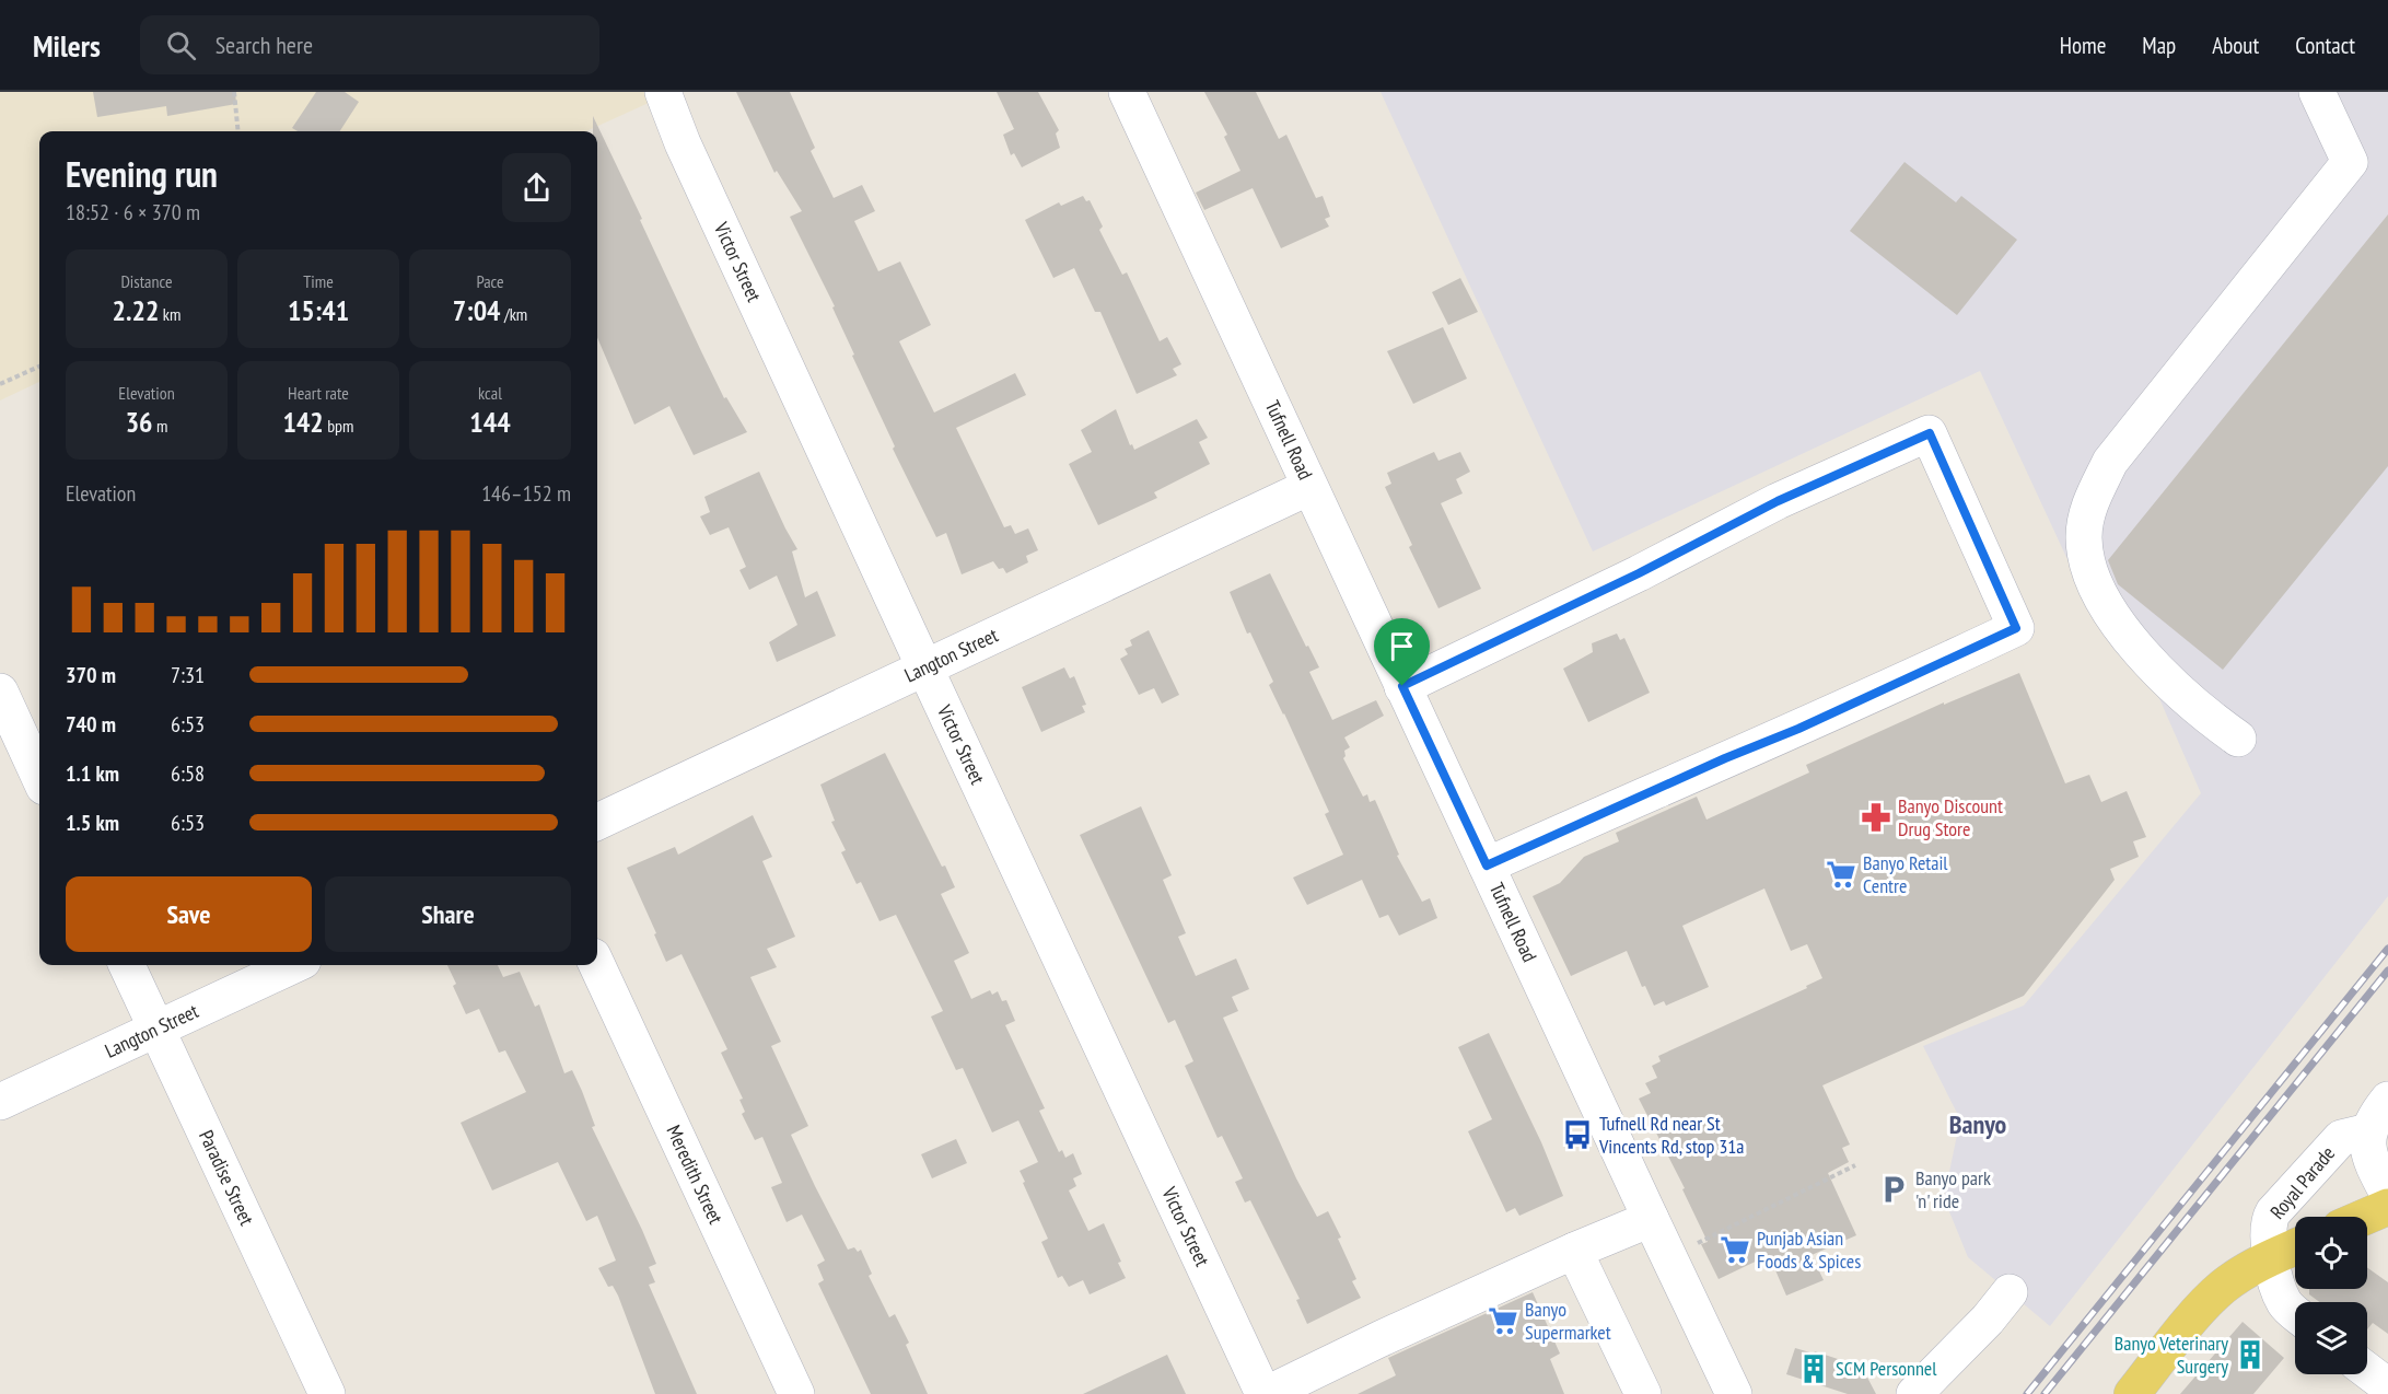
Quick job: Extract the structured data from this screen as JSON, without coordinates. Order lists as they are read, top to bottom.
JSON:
{
  "streets": {
    "main road": ["Royal Parade"],
    "street": [
      "Victor Street",
      "Tufnell Road",
      "Langton Street",
      "Meredith Street",
      "Paradise Street"
    ]
  },
  "crossings": [
    ["Victor Street", "Langton Street"],
    ["Tufnell Road", "Langton Street"],
    ["Langton Street", "Paradise Street"]
  ],
  "districts": ["Banyo"],
  "places": {
    "pharmacy": ["Banyo Discount Drug Store"],
    "supermarket": ["Banyo Retail Centre", "Punjab Asian Foods & Spices", "Banyo Supermarket"],
    "bus stop": ["Tufnell Rd near St Vincents Rd, stop 31a"],
    "parking": ["Banyo park 'n' ride"],
    "building": ["Banyo Veterinary Surgery", "SCM Personnel"]
  },
  "page": {
    "header": "Milers",
    "search": "Search here",
    "nav": [
      "Home",
      "Map",
      "About",
      "Contact"
    ],
    "heading": ["Evening run", "18:52 · 6 × 370 m"],
    "stats": [
      ["Distance", "2.22 km"],
      ["Time", "15:41"],
      ["Pace", "7:04 /km"],
      ["Elevation", "36 m"],
      ["Heart rate", "142 bpm"],
      ["kcal", "144"]
    ],
    "chart": ["Elevation", "146–152 m"],
    "list": [
      {
        "name": "370 m",
        "note": "7:31"
      },
      {
        "name": "740 m",
        "note": "6:53"
      },
      {
        "name": "1.1 km",
        "note": "6:58"
      },
      {
        "name": "1.5 km",
        "note": "6:53"
      }
    ],
    "buttons": ["Save", "Share"]
  }
}
